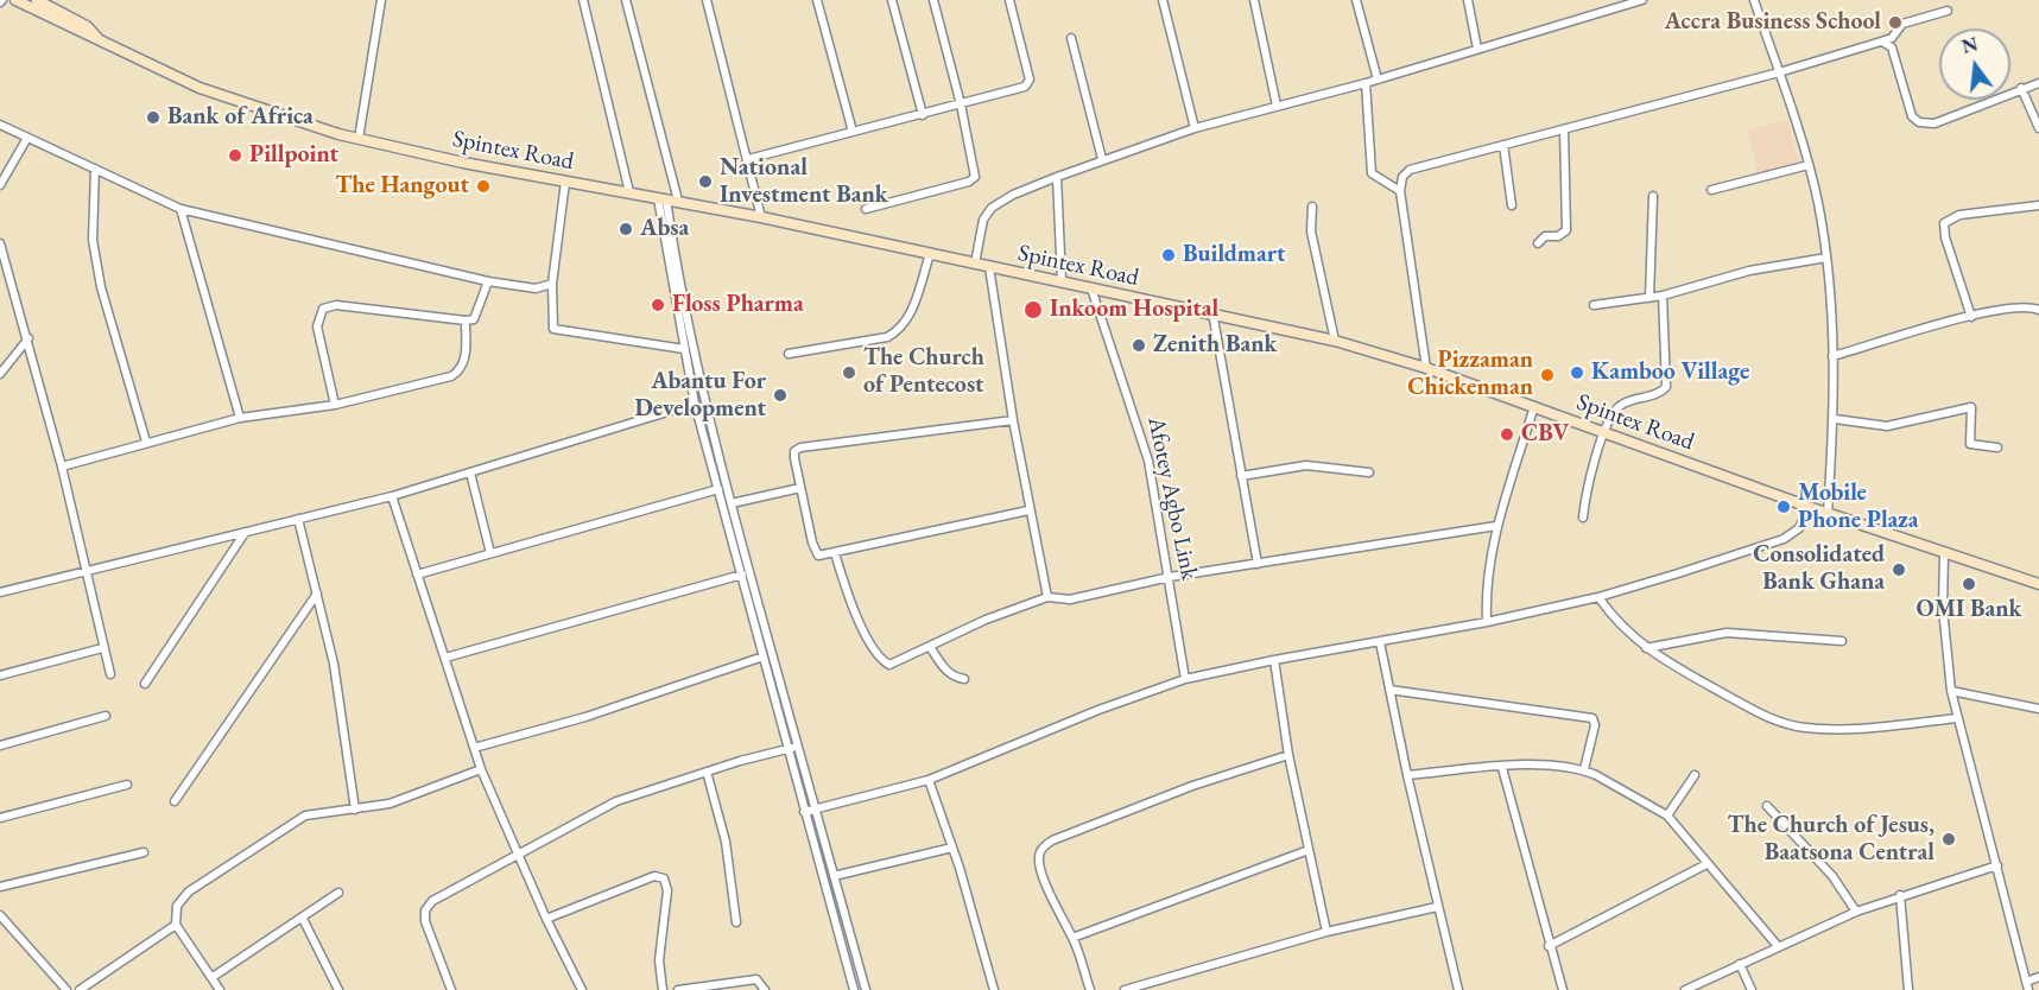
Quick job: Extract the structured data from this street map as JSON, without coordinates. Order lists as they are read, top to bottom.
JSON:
{
  "streets": {
    "main road": ["Spintex Road"],
    "street": ["Afotey Agbo Link"]
  },
  "crossings": [
    ["Spintex Road", "Afotey Agbo Link"]
  ],
  "places": [
    "Accra Business School",
    "Bank of Africa",
    "Pillpoint",
    "National Investment Bank",
    "The Hangout",
    "Absa",
    "Buildmart",
    "Floss Pharma",
    "Inkoom Hospital",
    "Zenith Bank",
    "The Church of Pentecost",
    "Kamboo Village",
    "Pizzaman Chickenman",
    "Abantu For Development",
    "CBV",
    "Mobile Phone Plaza",
    "Consolidated Bank Ghana",
    "OMI Bank",
    "The Church of Jesus, Baatsona Central"
  ],
  "north": "top"
}
